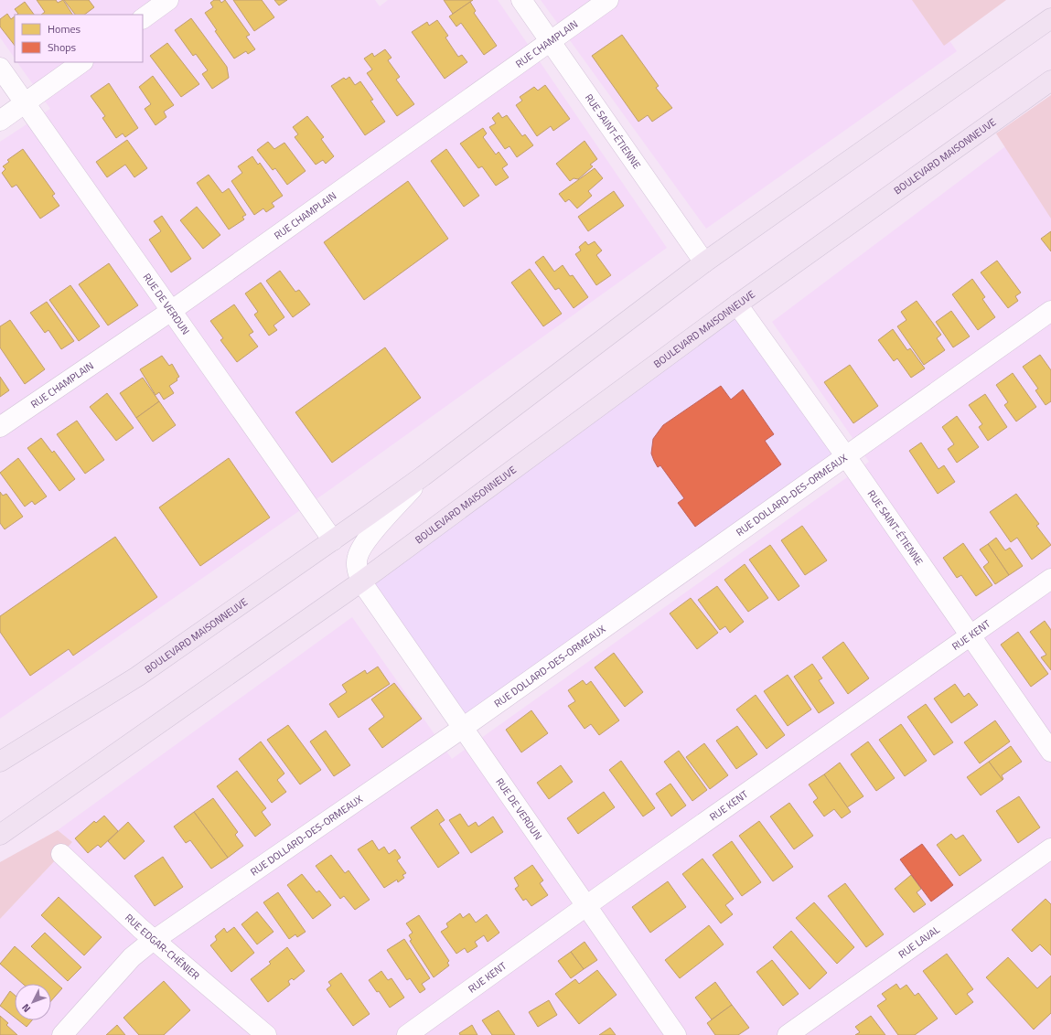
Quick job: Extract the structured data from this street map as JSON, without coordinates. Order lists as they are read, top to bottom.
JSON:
{
  "streets": {
    "main road": ["BOULEVARD MAISONNEUVE"],
    "street": [
      "RUE CHAMPLAIN",
      "RUE SAINT-ÉTIENNE",
      "RUE DE VERDUN",
      "RUE DOLLARD-DES-ORMEAUX",
      "RUE KENT",
      "RUE LAVAL",
      "RUE EDGAR-CHÉNIER"
    ]
  },
  "crossings": [
    ["RUE CHAMPLAIN", "RUE SAINT-ÉTIENNE"],
    ["RUE CHAMPLAIN", "RUE DE VERDUN"],
    ["RUE SAINT-ÉTIENNE", "BOULEVARD MAISONNEUVE"],
    ["RUE SAINT-ÉTIENNE", "RUE DOLLARD-DES-ORMEAUX"],
    ["RUE SAINT-ÉTIENNE", "RUE KENT"],
    ["BOULEVARD MAISONNEUVE", "RUE DE VERDUN"],
    ["RUE DE VERDUN", "RUE DOLLARD-DES-ORMEAUX"],
    ["RUE DE VERDUN", "RUE KENT"],
    ["RUE DOLLARD-DES-ORMEAUX", "RUE EDGAR-CHÉNIER"]
  ],
  "legend": ["Homes", "Shops"],
  "north": "bottom left"
}
